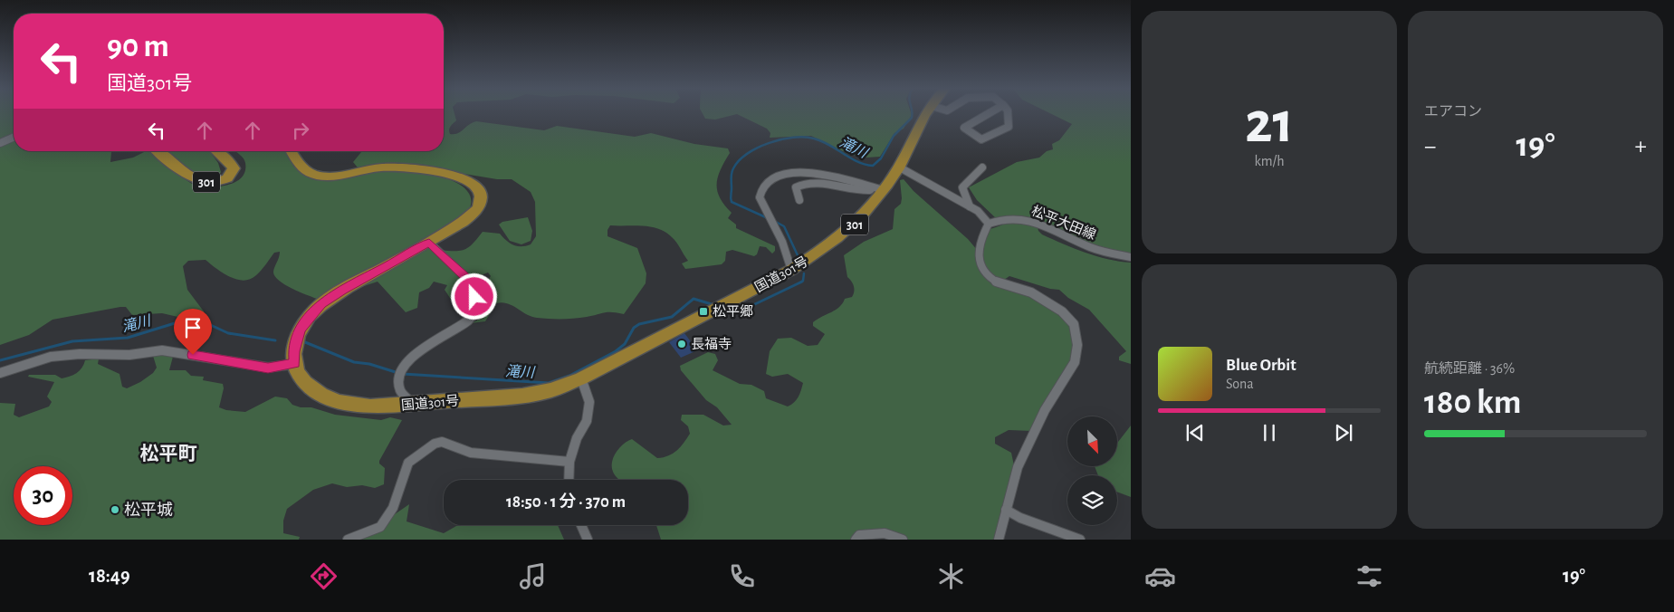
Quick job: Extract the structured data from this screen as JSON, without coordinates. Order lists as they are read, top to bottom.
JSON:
{
  "streets": {
    "highway": ["301", "国道301号"],
    "street": ["松平大田線"]
  },
  "districts": ["松平町"],
  "water": ["滝川"],
  "places": {
    "transit": ["松平郷"],
    "other": ["長福寺", "松平城"]
  },
  "north": "bottom right",
  "page": {
    "tile": [
      ["21", "km/h"],
      "エアコン",
      ["航続距離 · 36%", "180 km"]
    ],
    "turn": ["90 m", "国道301号"],
    "heat": ["−", "19°", "+"],
    "song": ["Blue Orbit", "Sona"],
    "limit": "30",
    "trip": "18:50 · 1 分 · 370 m",
    "tabs": ["18:49", "19°"]
  }
}
